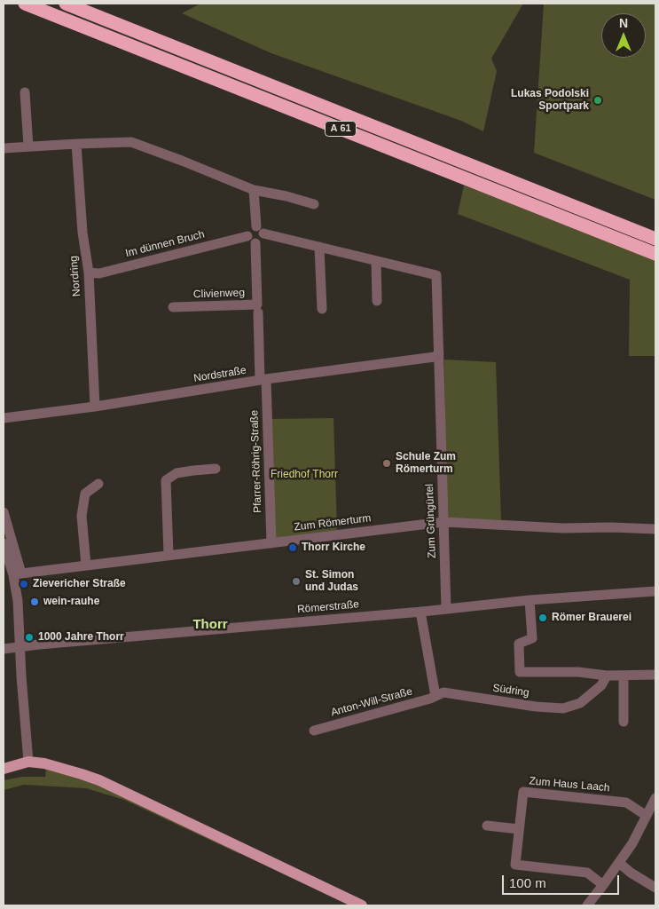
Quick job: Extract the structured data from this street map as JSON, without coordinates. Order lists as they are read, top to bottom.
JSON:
{
  "streets": {
    "highway": ["A 61"],
    "street": [
      "Im dünnen Bruch",
      "Nordring",
      "Clivienweg",
      "Nordstraße",
      "Pfarrer-Röhrig-Straße",
      "Zum Grüngürtel",
      "Zum Römerturm",
      "Römerstraße",
      "Südring",
      "Anton-Will-Straße",
      "Zum Haus Laach"
    ]
  },
  "crossings": [
    ["Im dünnen Bruch", "Nordring"],
    ["Im dünnen Bruch", "Clivienweg"],
    ["Nordring", "Nordstraße"],
    ["Nordstraße", "Pfarrer-Röhrig-Straße"],
    ["Nordstraße", "Zum Grüngürtel"],
    ["Pfarrer-Röhrig-Straße", "Zum Römerturm"],
    ["Zum Grüngürtel", "Zum Römerturm"],
    ["Zum Grüngürtel", "Römerstraße"],
    ["Südring", "Anton-Will-Straße"]
  ],
  "districts": ["Thorr"],
  "parks": ["Friedhof Thorr"],
  "places": [
    "Lukas Podolski Sportpark",
    "Schule Zum Römerturm",
    "Thorr Kirche",
    "St. Simon und Judas",
    "Zievericher Straße",
    "wein-rauhe",
    "Römer Brauerei",
    "1000 Jahre Thorr"
  ],
  "scale_bar": "100 m",
  "north": "top"
}
